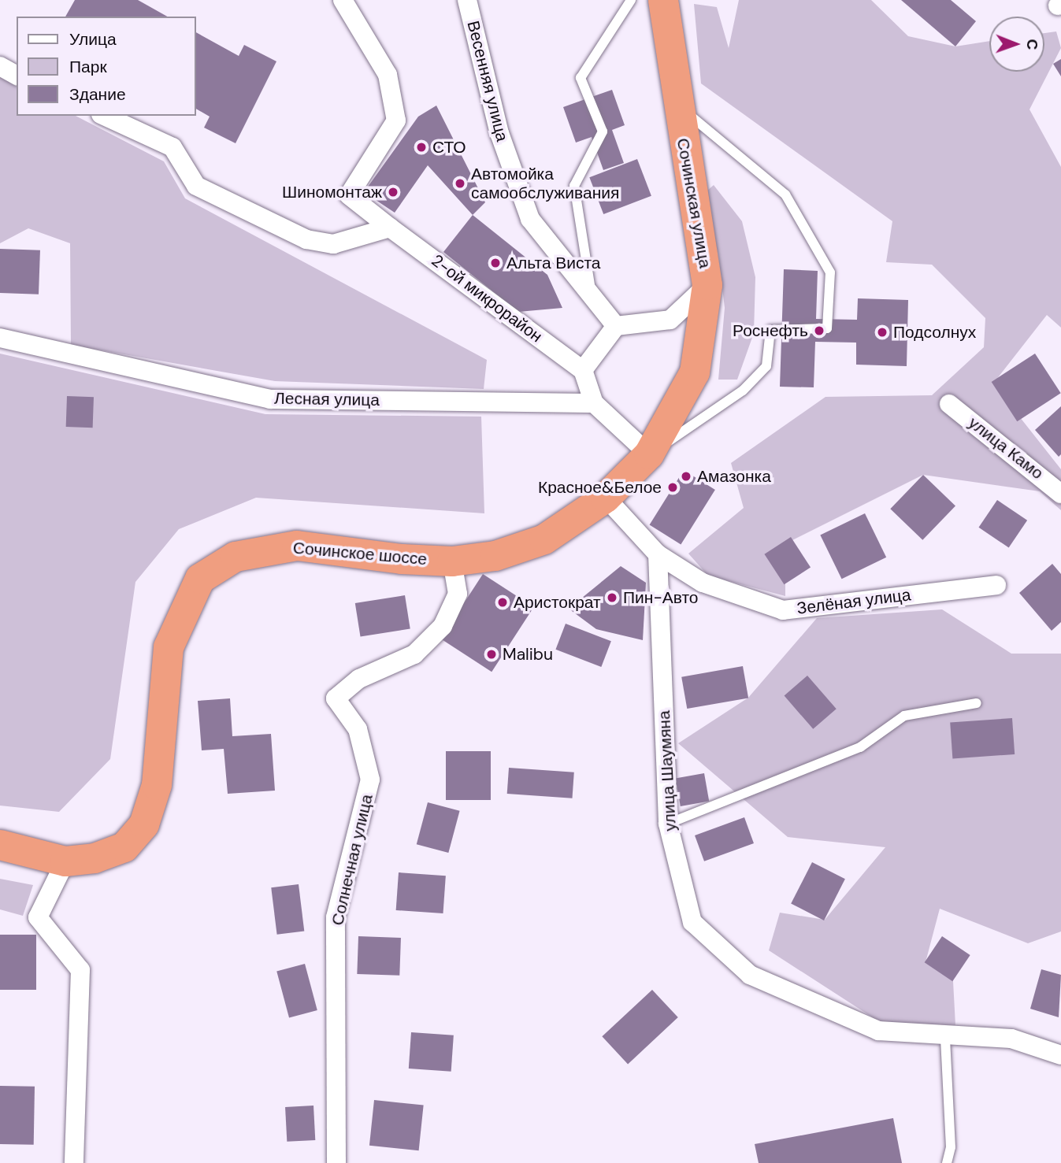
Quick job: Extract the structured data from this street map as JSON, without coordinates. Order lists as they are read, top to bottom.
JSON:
{
  "streets": {
    "highway": ["Сочинская улица", "Сочинское шоссе"],
    "street": [
      "Весенняя улица",
      "2-ой микрорайон",
      "Лесная улица",
      "улица Камо",
      "Зелёная улица",
      "улица Шаумяна",
      "Солнечная улица"
    ]
  },
  "crossings": [
    ["Сочинская улица", "Сочинское шоссе"],
    ["Сочинское шоссе", "Солнечная улица"],
    ["Зелёная улица", "улица Шаумяна"]
  ],
  "places": [
    "СТО",
    "Автомойка самообслуживания",
    "Шиномонтаж",
    "Альта Виста",
    "Роснефть",
    "Подсолнух",
    "Амазонка",
    "Красное&Белое",
    "Пин-Авто",
    "Аристократ",
    "Malibu"
  ],
  "legend": ["Улица", "Парк", "Здание"],
  "north": "right"
}
